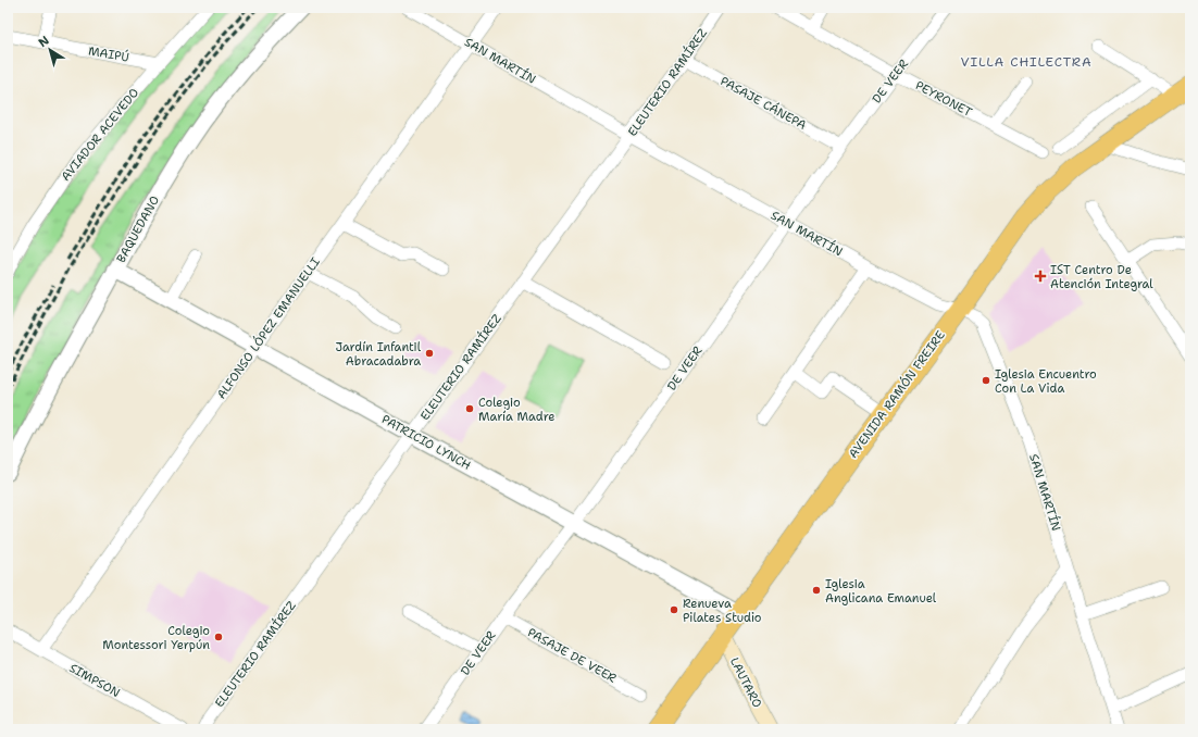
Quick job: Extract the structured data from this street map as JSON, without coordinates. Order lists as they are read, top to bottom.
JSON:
{
  "streets": {
    "main road": ["AVENIDA RAMÓN FREIRE", "LAUTARO"],
    "street": [
      "MAIPÚ",
      "SAN MARTÍN",
      "DE VEER",
      "ELEUTERIO RAMÍREZ",
      "PEYRONET",
      "PASAJE CÁNEPA",
      "AVIADOR ACEVEDO",
      "BAQUEDANO",
      "ALFONSO LÓPEZ EMANUELLI",
      "PATRICIO LYNCH",
      "PASAJE DE VEER",
      "SIMPSON"
    ]
  },
  "crossings": [
    ["MAIPÚ", "AVIADOR ACEVEDO"],
    ["SAN MARTÍN", "DE VEER"],
    ["SAN MARTÍN", "ELEUTERIO RAMÍREZ"],
    ["SAN MARTÍN", "ALFONSO LÓPEZ EMANUELLI"],
    ["SAN MARTÍN", "AVENIDA RAMÓN FREIRE"],
    ["DE VEER", "PEYRONET"],
    ["DE VEER", "PASAJE CÁNEPA"],
    ["DE VEER", "PATRICIO LYNCH"],
    ["DE VEER", "PASAJE DE VEER"],
    ["ELEUTERIO RAMÍREZ", "PASAJE CÁNEPA"],
    ["ELEUTERIO RAMÍREZ", "PATRICIO LYNCH"],
    ["BAQUEDANO", "PATRICIO LYNCH"],
    ["ALFONSO LÓPEZ EMANUELLI", "PATRICIO LYNCH"],
    ["ALFONSO LÓPEZ EMANUELLI", "SIMPSON"],
    ["AVENIDA RAMÓN FREIRE", "PATRICIO LYNCH"],
    ["AVENIDA RAMÓN FREIRE", "LAUTARO"]
  ],
  "districts": ["VILLA CHILECTRA"],
  "places": {
    "health": ["IST Centro De Atención Integral"],
    "other": [
      "Jardín Infantil Abracadabra",
      "Iglesia Encuentro Con La Vida",
      "Colegio María Madre",
      "Iglesia Anglicana Emanuel",
      "Renueva Pilates Studio",
      "Colegio Montessori Yerpún"
    ]
  },
  "north": "top left"
}
